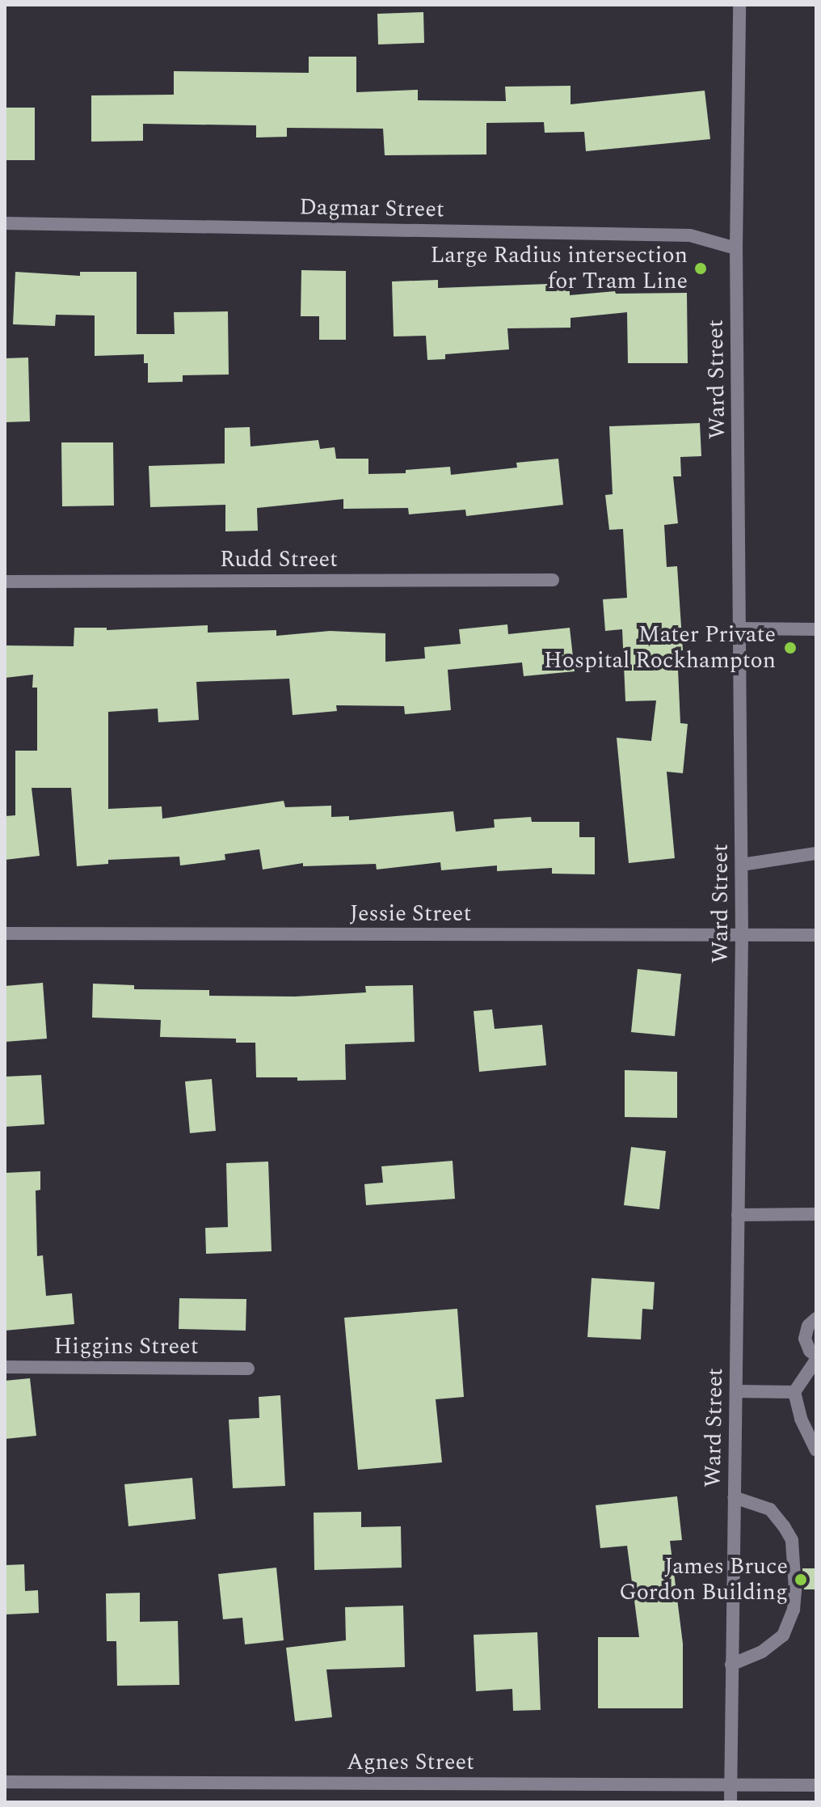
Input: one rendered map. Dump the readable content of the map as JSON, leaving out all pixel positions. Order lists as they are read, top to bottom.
{
  "streets": {
    "street": [
      "Dagmar Street",
      "Ward Street",
      "Rudd Street",
      "Jessie Street",
      "Higgins Street",
      "Agnes Street"
    ]
  },
  "crossings": [
    ["Dagmar Street", "Ward Street"],
    ["Ward Street", "Jessie Street"],
    ["Ward Street", "Agnes Street"]
  ],
  "places": ["Large Radius intersection for Tram Line", "Mater Private Hospital Rockhampton", "James Bruce Gordon Building"]
}
